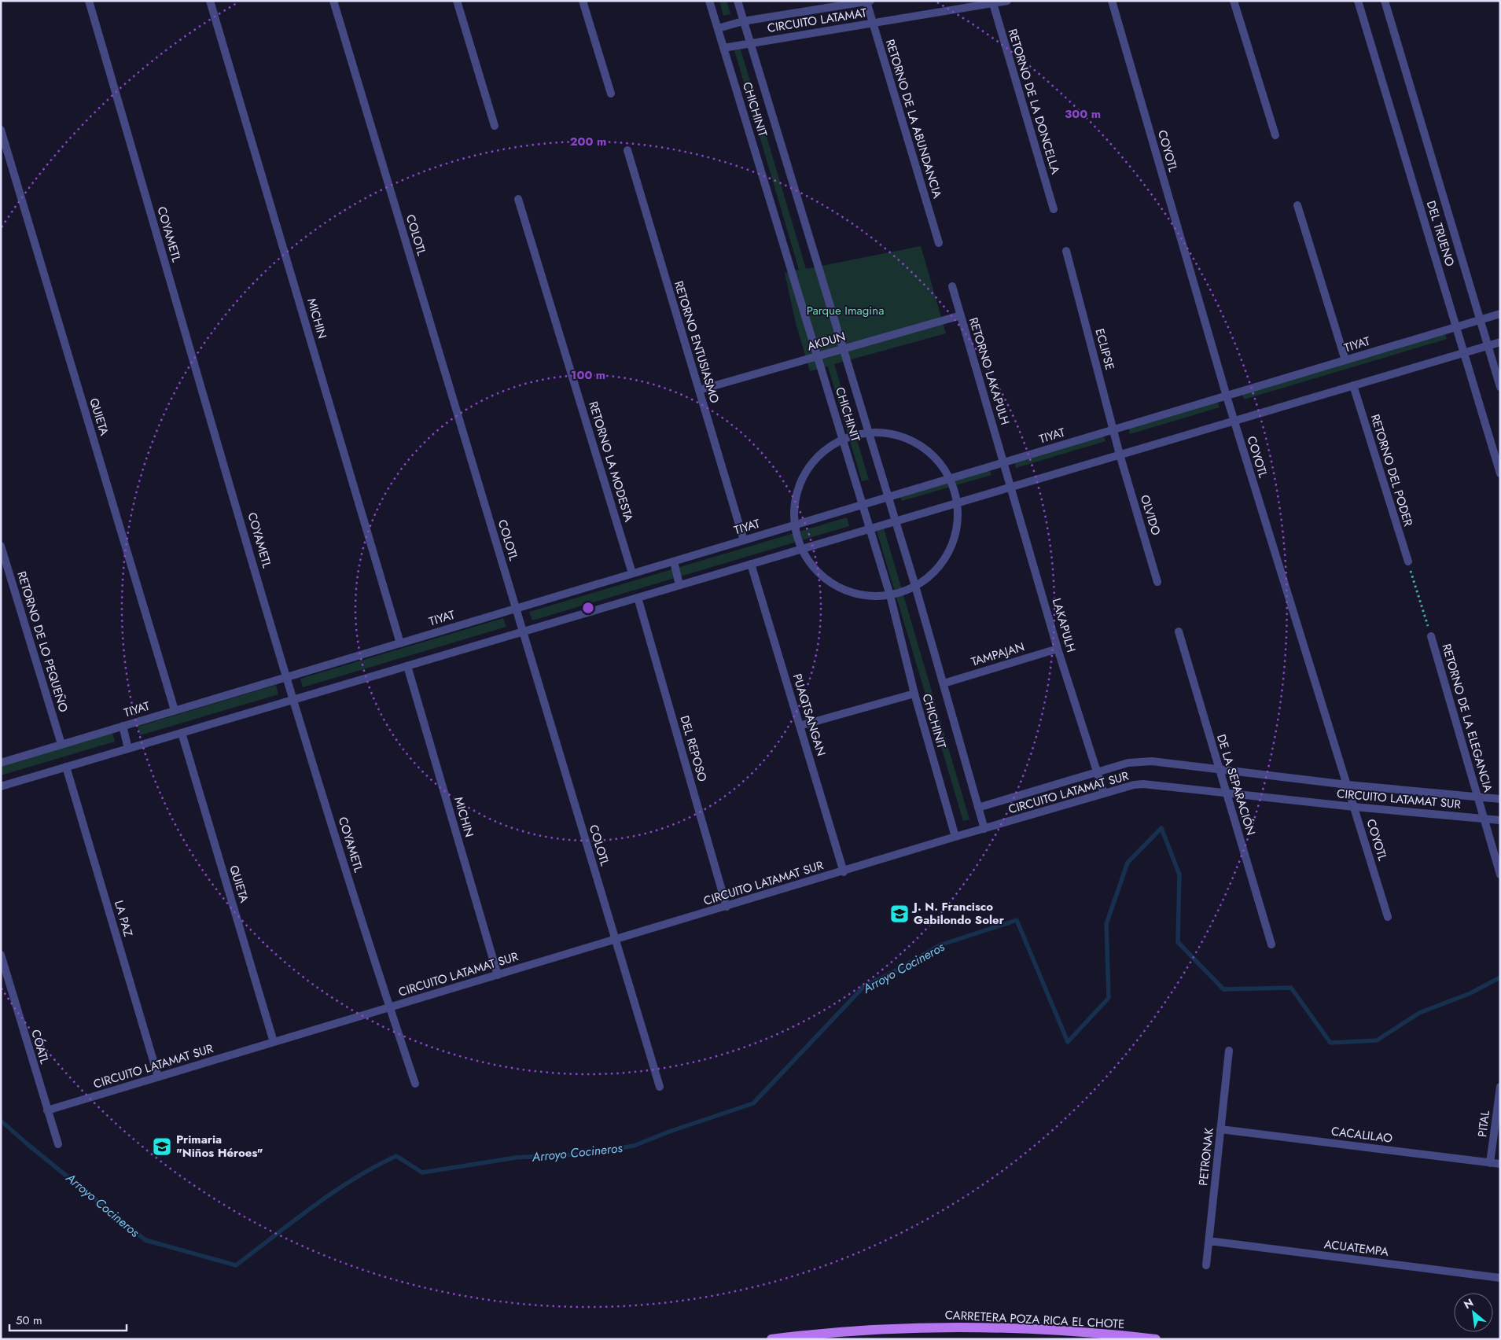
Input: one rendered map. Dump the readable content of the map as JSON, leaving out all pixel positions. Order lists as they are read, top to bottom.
{
  "streets": {
    "main road": ["CARRETERA POZA RICA EL CHOTE"],
    "street": [
      "CIRCUITO LATAMAT",
      "RETORNO DE LA DONCELLA",
      "CHICHINIT",
      "RETORNO DE LA ABUNDANCIA",
      "COYOTL",
      "DEL TRUENO",
      "COYAMETL",
      "COLOTL",
      "MICHIN",
      "AKDUN",
      "RETORNO ENTUSIASMO",
      "TIYAT",
      "ECLIPSE",
      "RETORNO LAKAPULH",
      "QUIETA",
      "RETORNO LA MODESTA",
      "RETORNO DEL PODER",
      "OLVIDO",
      "LAKAPULH",
      "RETORNO DE LO PEQUEÑO",
      "TAMPAJAN",
      "PUAQTSANGAN",
      "RETORNO DE LA ELEGANCIA",
      "DEL REPOSO",
      "DE LA SEPARACIÓN",
      "CIRCUITO LATAMAT SUR",
      "LA PAZ",
      "CÓATL",
      "PITAL",
      "CACALILAO",
      "PETRONAK",
      "ACUATEMPA"
    ]
  },
  "crossings": [
    ["CIRCUITO LATAMAT", "RETORNO DE LA DONCELLA"],
    ["CIRCUITO LATAMAT", "CHICHINIT"],
    ["CIRCUITO LATAMAT", "RETORNO DE LA ABUNDANCIA"],
    ["CHICHINIT", "AKDUN"],
    ["CHICHINIT", "TIYAT"],
    ["CHICHINIT", "TAMPAJAN"],
    ["CHICHINIT", "CIRCUITO LATAMAT SUR"],
    ["COYOTL", "TIYAT"],
    ["COYOTL", "CIRCUITO LATAMAT SUR"],
    ["DEL TRUENO", "TIYAT"],
    ["COYAMETL", "TIYAT"],
    ["COYAMETL", "CIRCUITO LATAMAT SUR"],
    ["COLOTL", "TIYAT"],
    ["COLOTL", "CIRCUITO LATAMAT SUR"],
    ["MICHIN", "TIYAT"],
    ["MICHIN", "CIRCUITO LATAMAT SUR"],
    ["AKDUN", "RETORNO ENTUSIASMO"],
    ["AKDUN", "RETORNO LAKAPULH"],
    ["RETORNO ENTUSIASMO", "TIYAT"],
    ["TIYAT", "ECLIPSE"],
    ["TIYAT", "RETORNO LAKAPULH"],
    ["TIYAT", "QUIETA"],
    ["TIYAT", "RETORNO LA MODESTA"],
    ["TIYAT", "LAKAPULH"],
    ["TIYAT", "RETORNO DE LO PEQUEÑO"],
    ["ECLIPSE", "OLVIDO"],
    ["RETORNO LAKAPULH", "LAKAPULH"],
    ["QUIETA", "CIRCUITO LATAMAT SUR"],
    ["LAKAPULH", "TAMPAJAN"],
    ["LAKAPULH", "CIRCUITO LATAMAT SUR"],
    ["PUAQTSANGAN", "CIRCUITO LATAMAT SUR"],
    ["RETORNO DE LA ELEGANCIA", "CIRCUITO LATAMAT SUR"],
    ["DEL REPOSO", "CIRCUITO LATAMAT SUR"],
    ["DE LA SEPARACIÓN", "CIRCUITO LATAMAT SUR"],
    ["CIRCUITO LATAMAT SUR", "LA PAZ"],
    ["CIRCUITO LATAMAT SUR", "CÓATL"],
    ["PITAL", "CACALILAO"],
    ["CACALILAO", "PETRONAK"],
    ["PETRONAK", "ACUATEMPA"]
  ],
  "water": ["Arroyo Cocineros"],
  "parks": ["Parque Imagina"],
  "places": {
    "school or university": ["J. N. Francisco Gabilondo Soler", "Primaria \"Niños Héroes\""]
  },
  "scale_bar": "50 m",
  "north": "top left",
  "rings": ["300 m", "200 m", "100 m"]
}
